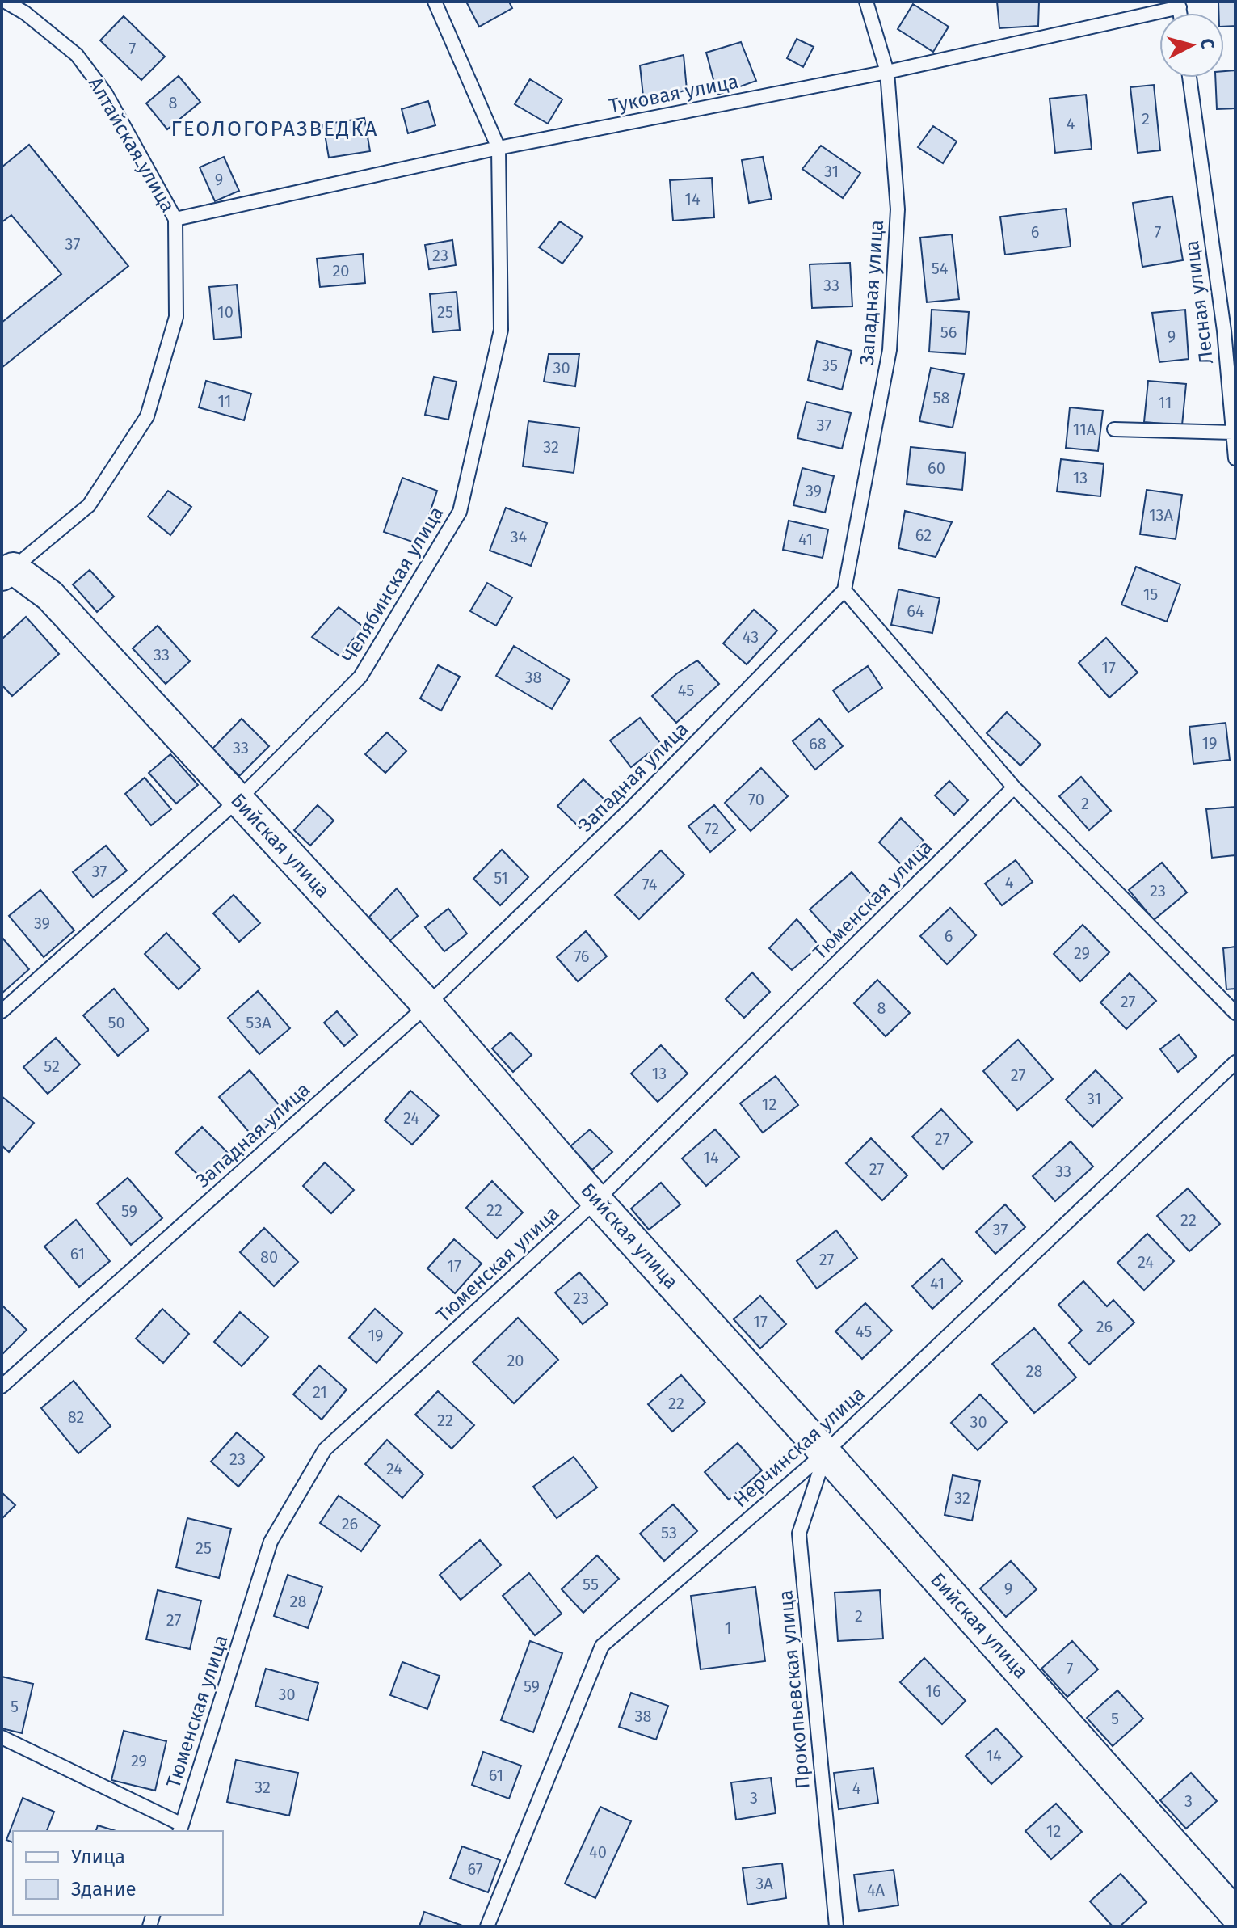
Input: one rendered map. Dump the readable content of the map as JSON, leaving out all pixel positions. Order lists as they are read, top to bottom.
{
  "streets": {
    "street": ["Бийская улица"],
    "lane": [
      "Туковая улица",
      "Алтайская улица",
      "Западная улица",
      "Лесная улица",
      "Челябинская улица",
      "Тюменская улица",
      "Нерчинская улица",
      "Прокопьевская улица"
    ]
  },
  "crossings": [
    ["Туковая улица", "Алтайская улица"],
    ["Туковая улица", "Западная улица"],
    ["Туковая улица", "Челябинская улица"],
    ["Алтайская улица", "Бийская улица"],
    ["Западная улица", "Бийская улица"],
    ["Челябинская улица", "Бийская улица"],
    ["Бийская улица", "Тюменская улица"],
    ["Бийская улица", "Нерчинская улица"],
    ["Бийская улица", "Прокопьевская улица"],
    ["Нерчинская улица", "Прокопьевская улица"]
  ],
  "districts": ["ГЕОЛОГОРАЗВЕДКА"],
  "house_numbers": [
    "7",
    "8",
    "2",
    "4",
    "31",
    "9",
    "14",
    "6",
    "7",
    "37",
    "23",
    "54",
    "20",
    "33",
    "10",
    "25",
    "56",
    "9",
    "35",
    "30",
    "58",
    "11",
    "11",
    "37",
    "11А",
    "32",
    "60",
    "13",
    "39",
    "13А",
    "62",
    "34",
    "41",
    "15",
    "64",
    "43",
    "33",
    "17",
    "38",
    "45",
    "19",
    "68",
    "33",
    "70",
    "2",
    "72",
    "37",
    "51",
    "4",
    "74",
    "23",
    "39",
    "6",
    "29",
    "76",
    "27",
    "8",
    "50",
    "53А",
    "52",
    "13",
    "27",
    "31",
    "12",
    "24",
    "27",
    "14",
    "27",
    "33",
    "22",
    "59",
    "22",
    "37",
    "61",
    "80",
    "27",
    "24",
    "17",
    "41",
    "23",
    "17",
    "26",
    "45",
    "19",
    "20",
    "28",
    "21",
    "22",
    "82",
    "22",
    "30",
    "23",
    "24",
    "32",
    "26",
    "53",
    "25",
    "55",
    "9",
    "28",
    "2",
    "27",
    "1",
    "7",
    "59",
    "16",
    "30",
    "5",
    "38",
    "5",
    "14",
    "29",
    "61",
    "32",
    "4",
    "3",
    "3",
    "12",
    "40",
    "67",
    "3А",
    "4А"
  ],
  "legend": ["Улица", "Здание"],
  "north": "right"
}
